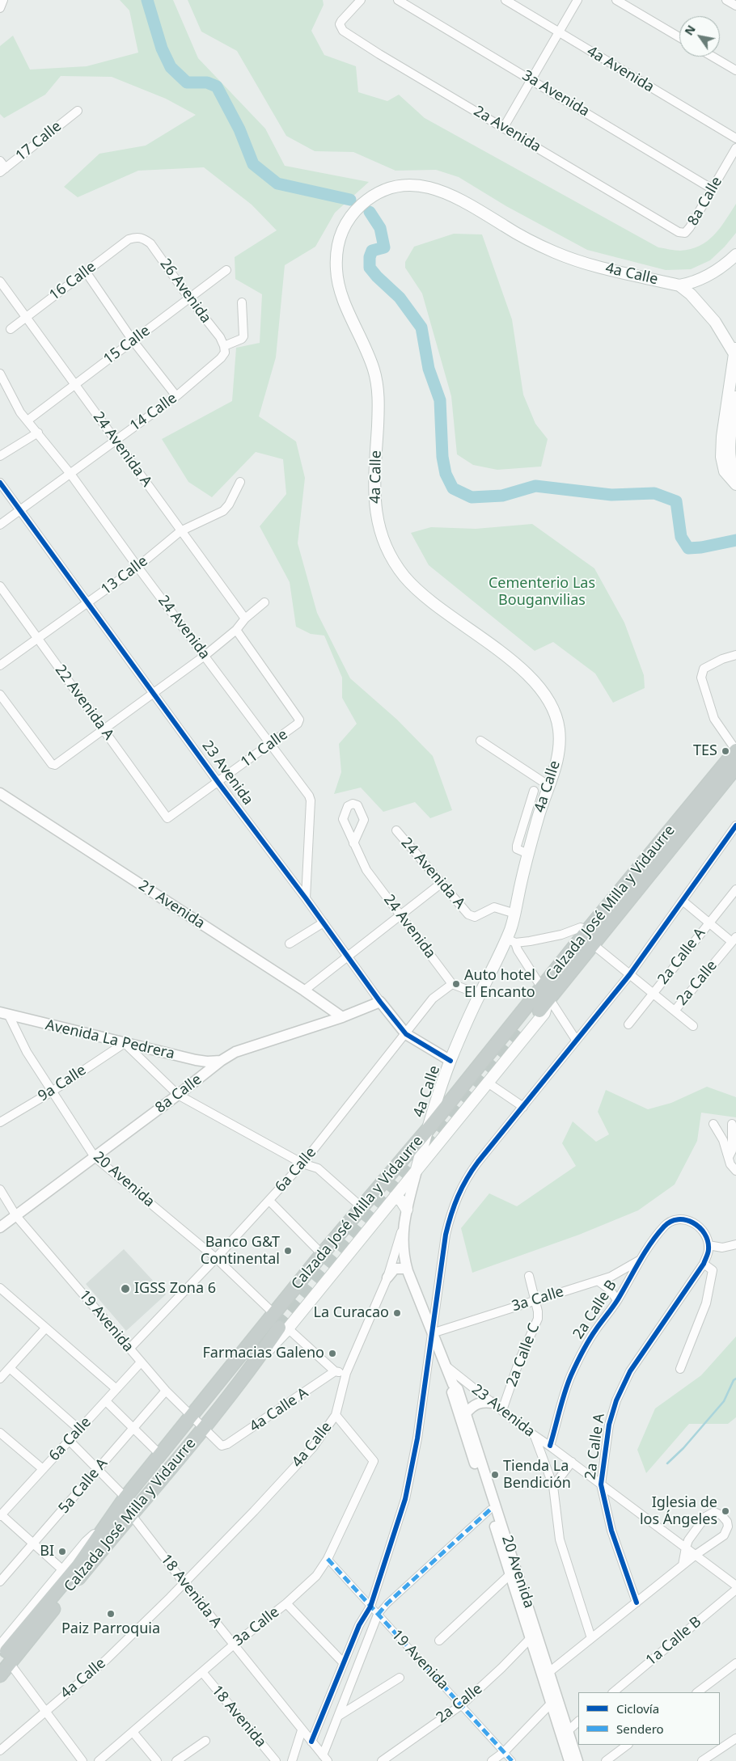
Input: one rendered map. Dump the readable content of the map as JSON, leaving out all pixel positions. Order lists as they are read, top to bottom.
{
  "streets": {
    "highway": ["Calzada José Milla y Vidaurre"],
    "main road": ["4a Calle"],
    "street": [
      "4a Avenida",
      "3a Avenida",
      "2a Avenida",
      "17 Calle",
      "8a Calle",
      "16 Calle",
      "26 Avenida",
      "15 Calle",
      "14 Calle",
      "24 Avenida A",
      "13 Calle",
      "24 Avenida",
      "22 Avenida A",
      "11 Calle",
      "23 Avenida",
      "21 Avenida",
      "2a Calle A",
      "2a Calle",
      "Avenida La Pedrera",
      "9a Calle",
      "6a Calle",
      "20 Avenida",
      "3a Calle",
      "2a Calle B",
      "19 Avenida",
      "2a Calle C",
      "4a Calle A",
      "5a Calle A",
      "18 Avenida A",
      "1a Calle B",
      "18 Avenida"
    ]
  },
  "crossings": [
    ["3a Avenida", "8a Calle"],
    ["2a Avenida", "8a Calle"],
    ["8a Calle", "23 Avenida"],
    ["8a Calle", "21 Avenida"],
    ["8a Calle", "Avenida La Pedrera"],
    ["8a Calle", "20 Avenida"],
    ["8a Calle", "19 Avenida"],
    ["4a Calle", "24 Avenida A"],
    ["4a Calle", "23 Avenida"],
    ["4a Calle", "Calzada José Milla y Vidaurre"],
    ["4a Calle", "20 Avenida"],
    ["4a Calle", "3a Calle"],
    ["4a Calle", "18 Avenida A"],
    ["16 Calle", "26 Avenida"],
    ["16 Calle", "24 Avenida A"],
    ["26 Avenida", "15 Calle"],
    ["26 Avenida", "14 Calle"],
    ["15 Calle", "24 Avenida A"],
    ["15 Calle", "24 Avenida"],
    ["14 Calle", "24 Avenida A"],
    ["14 Calle", "24 Avenida"],
    ["14 Calle", "23 Avenida"],
    ["24 Avenida A", "13 Calle"],
    ["13 Calle", "24 Avenida"],
    ["13 Calle", "22 Avenida A"],
    ["13 Calle", "23 Avenida"],
    ["24 Avenida", "11 Calle"],
    ["24 Avenida", "23 Avenida"],
    ["24 Avenida", "6a Calle"],
    ["22 Avenida A", "11 Calle"],
    ["11 Calle", "23 Avenida"],
    ["23 Avenida", "2a Calle A"],
    ["23 Avenida", "6a Calle"],
    ["23 Avenida", "20 Avenida"],
    ["23 Avenida", "2a Calle B"],
    ["23 Avenida", "2a Calle C"],
    ["Calzada José Milla y Vidaurre", "20 Avenida"],
    ["Calzada José Milla y Vidaurre", "19 Avenida"],
    ["Calzada José Milla y Vidaurre", "18 Avenida A"],
    ["2a Calle A", "2a Calle B"],
    ["2a Calle", "20 Avenida"],
    ["2a Calle", "19 Avenida"],
    ["Avenida La Pedrera", "9a Calle"],
    ["Avenida La Pedrera", "20 Avenida"],
    ["9a Calle", "20 Avenida"],
    ["6a Calle", "20 Avenida"],
    ["6a Calle", "19 Avenida"],
    ["20 Avenida", "3a Calle"],
    ["3a Calle", "2a Calle B"],
    ["3a Calle", "19 Avenida"],
    ["3a Calle", "2a Calle C"],
    ["3a Calle", "18 Avenida A"],
    ["3a Calle", "18 Avenida"],
    ["19 Avenida", "4a Calle A"],
    ["19 Avenida", "5a Calle A"]
  ],
  "parks": ["Cementerio Las Bouganvilias"],
  "places": [
    "TES",
    "Auto hotel El Encanto",
    "Banco G&T Continental",
    "IGSS Zona 6",
    "La Curacao",
    "Farmacias Galeno",
    "Tienda La Bendición",
    "Iglesia de los Ángeles",
    "BI",
    "Paiz Parroquia"
  ],
  "legend": ["Ciclovía", "Sendero"],
  "north": "top left"
}
